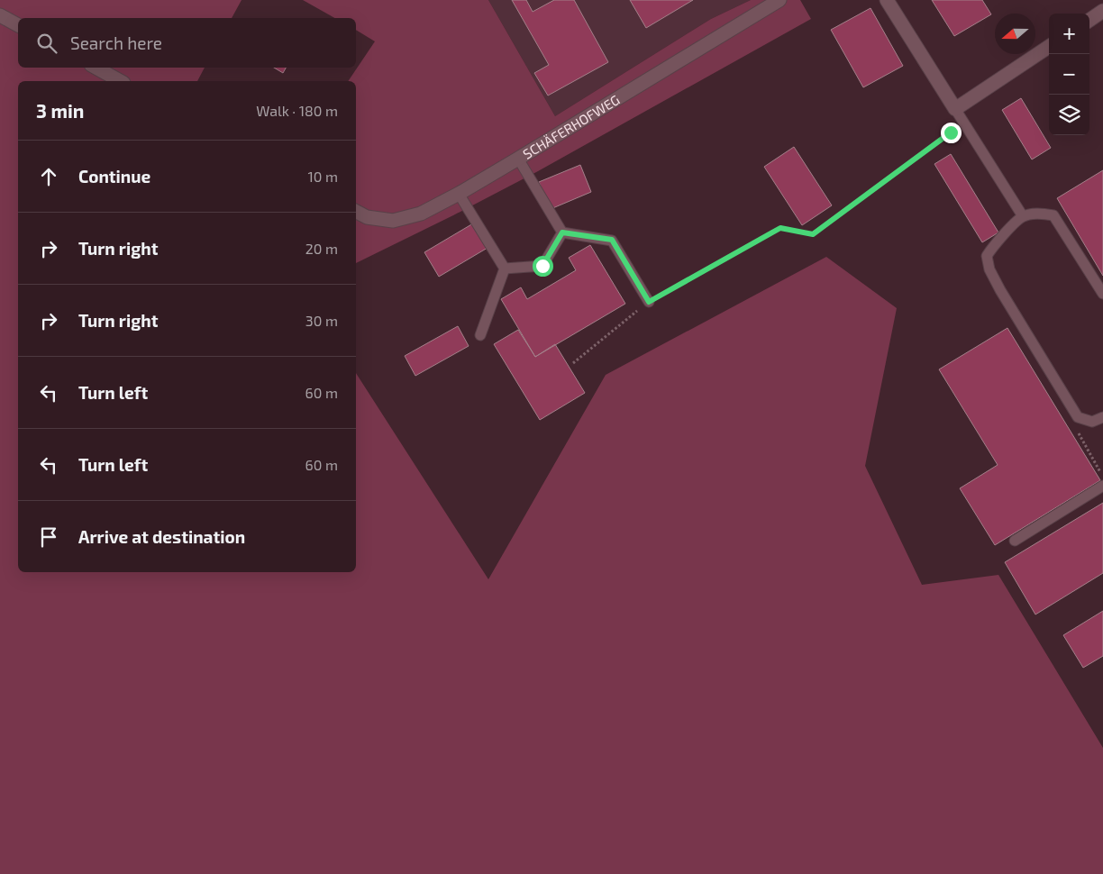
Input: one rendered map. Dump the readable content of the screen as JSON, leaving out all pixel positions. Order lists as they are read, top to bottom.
{
  "streets": {
    "street": ["SCHÄFERHOFWEG"]
  },
  "north": "left",
  "page": {
    "map_buttons": ["+", "−"],
    "search": "Search here",
    "heading": ["3 min", "Walk · 180 m"],
    "list": [
      ["Continue", "10 m"],
      ["Turn right", "20 m"],
      ["Turn right", "30 m"],
      ["Turn left", "60 m"],
      ["Turn left", "60 m"],
      "Arrive at destination"
    ]
  }
}
